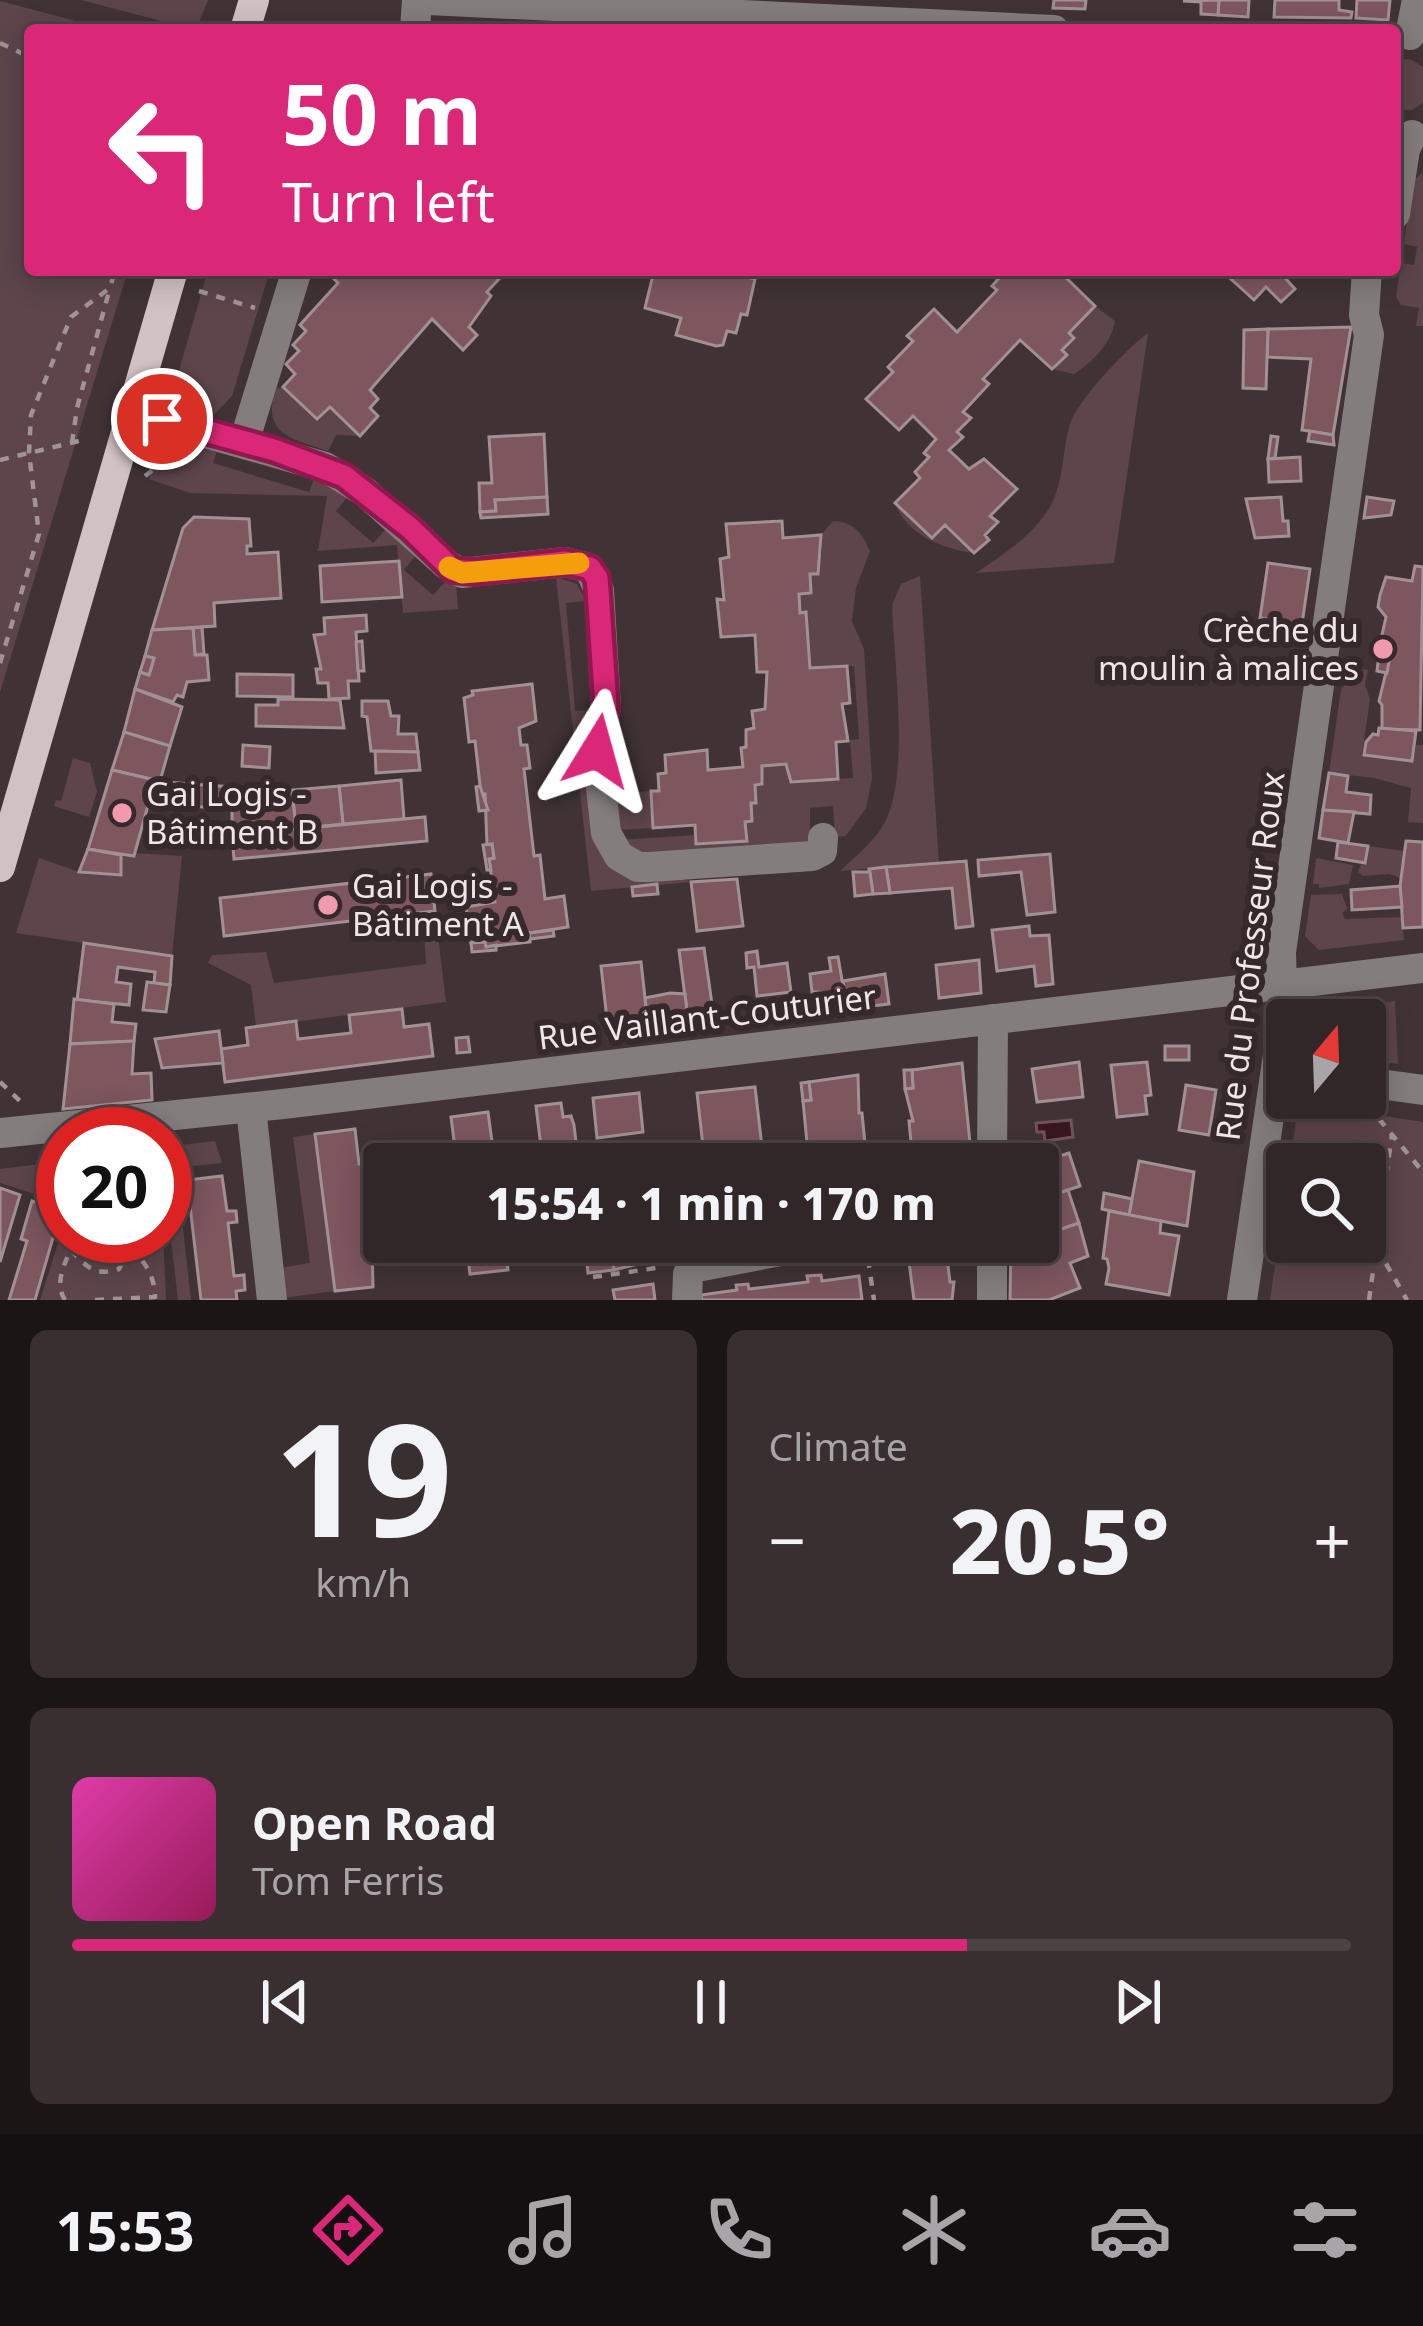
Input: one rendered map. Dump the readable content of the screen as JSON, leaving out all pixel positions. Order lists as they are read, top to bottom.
{
  "streets": {
    "street": ["Rue du Professeur Roux", "Rue Vaillant-Couturier"]
  },
  "crossings": [
    ["Rue du Professeur Roux", "Rue Vaillant-Couturier"]
  ],
  "places": ["Crèche du moulin à malices", "Gai Logis - Bâtiment B", "Gai Logis - Bâtiment A"],
  "north": "top",
  "page": {
    "turn": ["50 m", "Turn left"],
    "limit": "20",
    "trip": "15:54 · 1 min · 170 m",
    "tile": [
      ["19", "km/h"],
      "Climate"
    ],
    "heat": ["−", "20.5°", "+"],
    "song": ["Open Road", "Tom Ferris"],
    "tabs": "15:53"
  }
}
